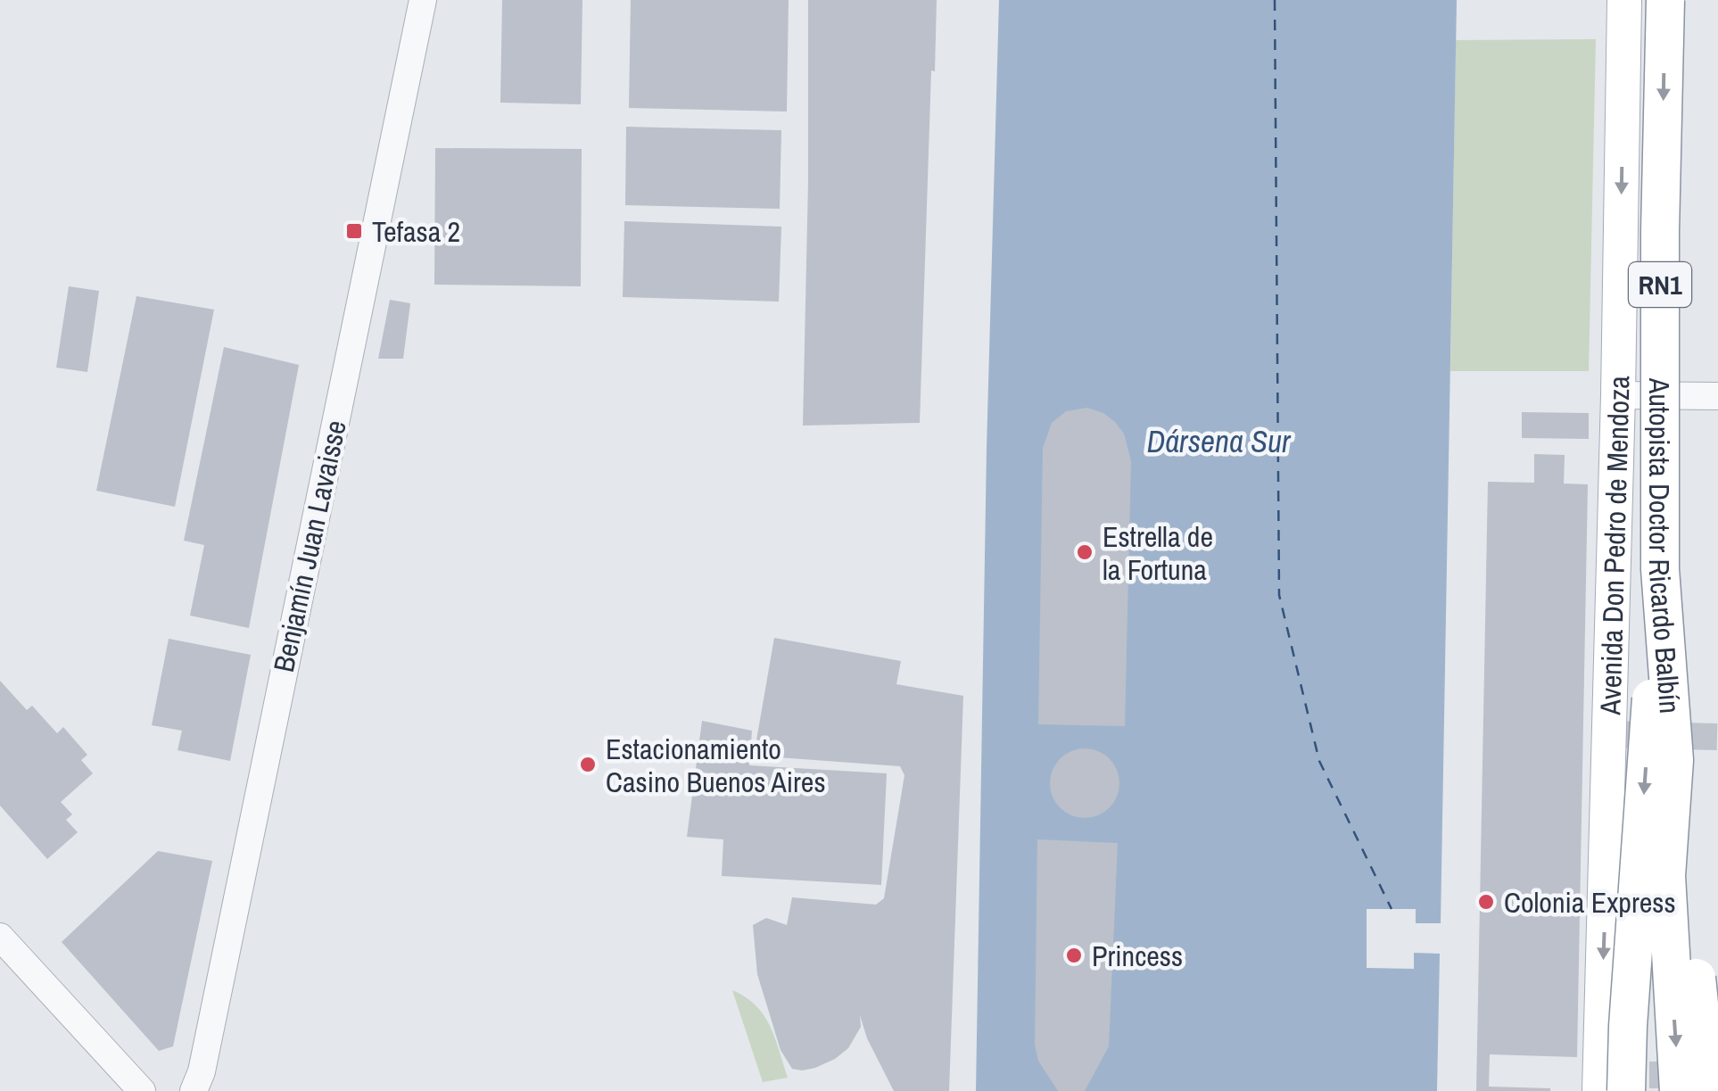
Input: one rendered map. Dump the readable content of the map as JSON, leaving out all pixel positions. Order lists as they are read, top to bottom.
{
  "streets": {
    "highway": ["RN1", "Autopista Doctor Ricardo Balbín"],
    "main road": ["Avenida Don Pedro de Mendoza"],
    "street": ["Benjamín Juan Lavaisse"]
  },
  "one_way": ["Avenida Don Pedro de Mendoza"],
  "water": ["Dársena Sur"],
  "places": {
    "transit": ["Tefasa 2"],
    "other": [
      "Estrella de la Fortuna",
      "Estacionamiento Casino Buenos Aires",
      "Colonia Express",
      "Princess"
    ]
  }
}
